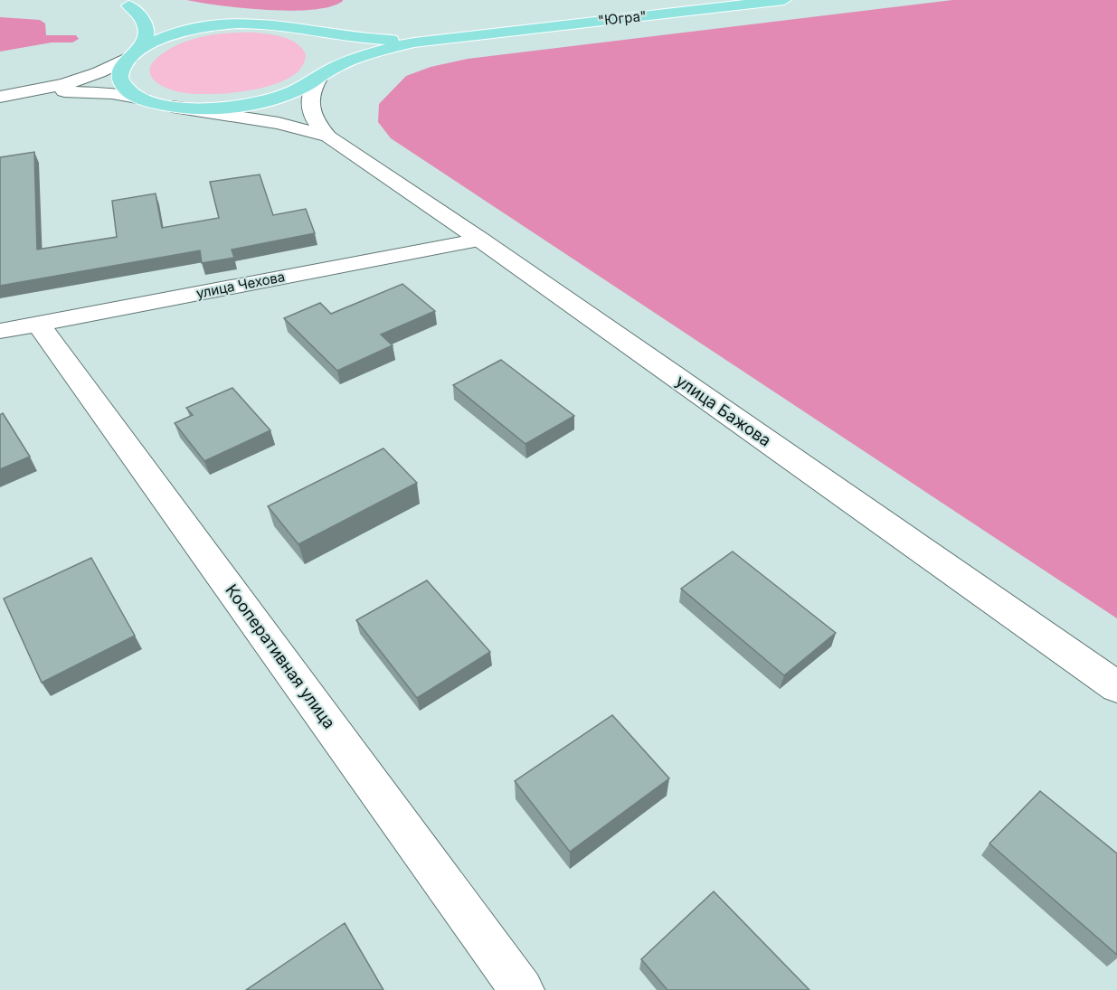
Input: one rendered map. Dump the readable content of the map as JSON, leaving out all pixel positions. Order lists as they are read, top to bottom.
{
  "streets": {
    "highway": ["\"Югра\""],
    "street": ["улица Чехова", "улица Бажова", "Кооперативная улица"]
  },
  "crossings": [
    ["улица Чехова", "улица Бажова"],
    ["улица Чехова", "Кооперативная улица"]
  ]
}
